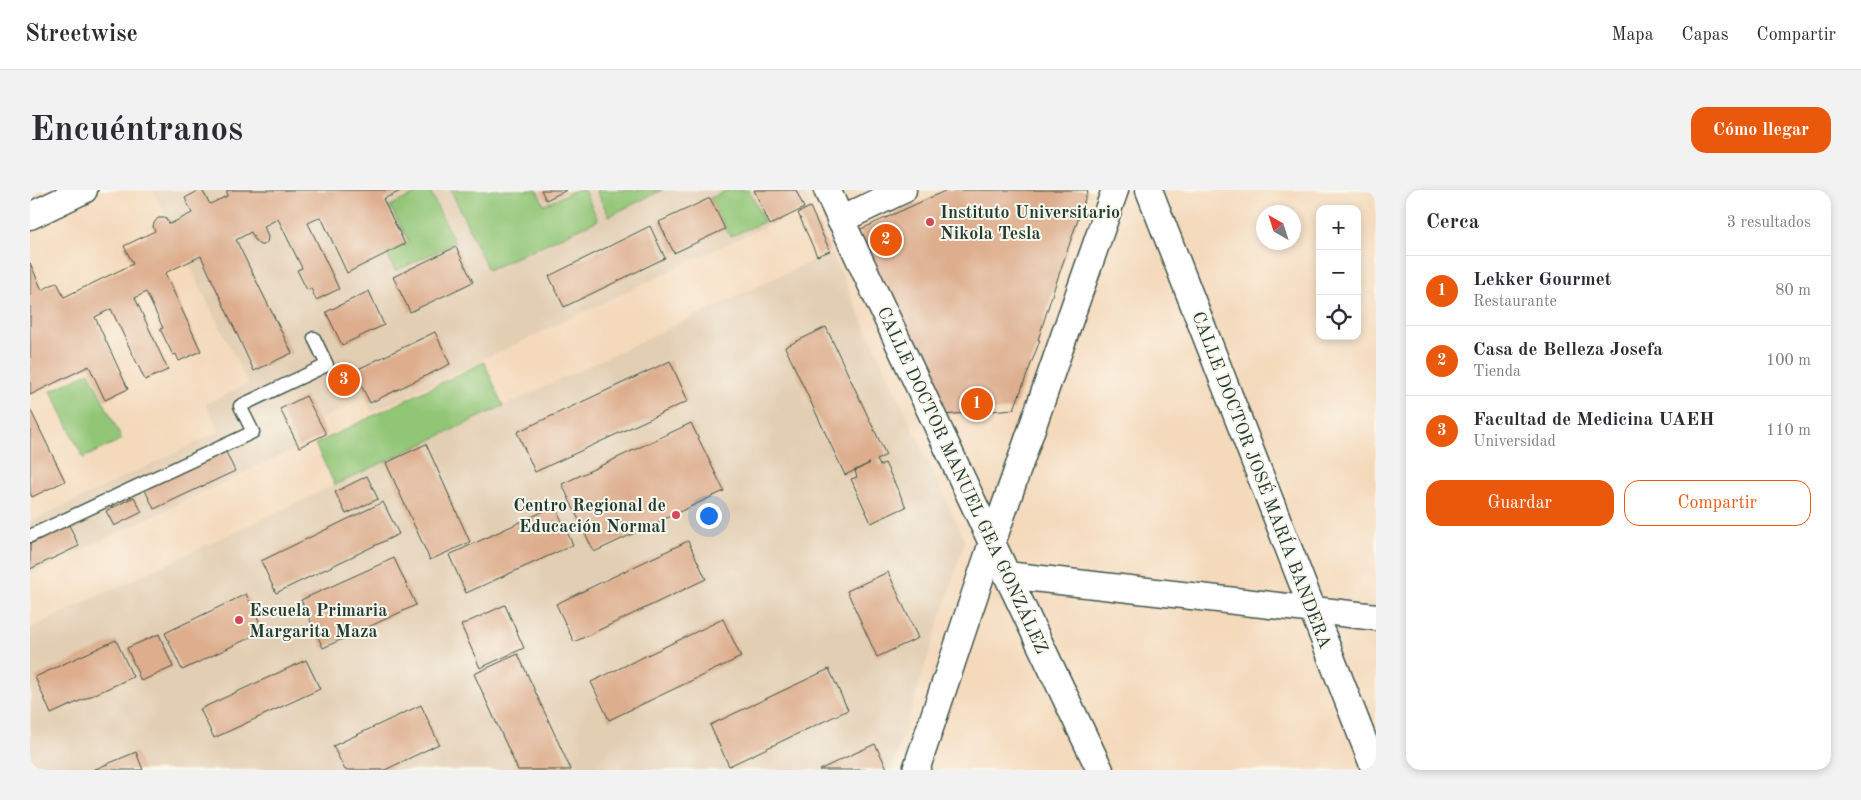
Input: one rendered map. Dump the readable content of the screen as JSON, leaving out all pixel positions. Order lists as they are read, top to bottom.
{
  "streets": {
    "street": ["CALLE DOCTOR MANUEL GEA GONZÁLEZ", "CALLE DOCTOR JOSÉ MARÍA BANDERA"]
  },
  "places": ["Instituto Universitario Nikola Tesla", "Centro Regional de Educación Normal", "Escuela Primaria Margarita Maza"],
  "north": "top left",
  "page": {
    "header": "Streetwise",
    "nav": ["Mapa", "Capas", "Compartir"],
    "buttons": [
      "Cómo llegar",
      ["Guardar", "Compartir"]
    ],
    "title": "Encuéntranos",
    "heading": ["Cerca", "3 resultados"],
    "map_buttons": ["+", "−"],
    "pins": ["2", "3", "1"],
    "list": [
      {
        "mark": "1",
        "name": "Lekker Gourmet",
        "note": "Restaurante",
        "value": "80 m"
      },
      {
        "mark": "2",
        "name": "Casa de Belleza Josefa",
        "note": "Tienda",
        "value": "100 m"
      },
      {
        "mark": "3",
        "name": "Facultad de Medicina UAEH",
        "note": "Universidad",
        "value": "110 m"
      }
    ]
  }
}
